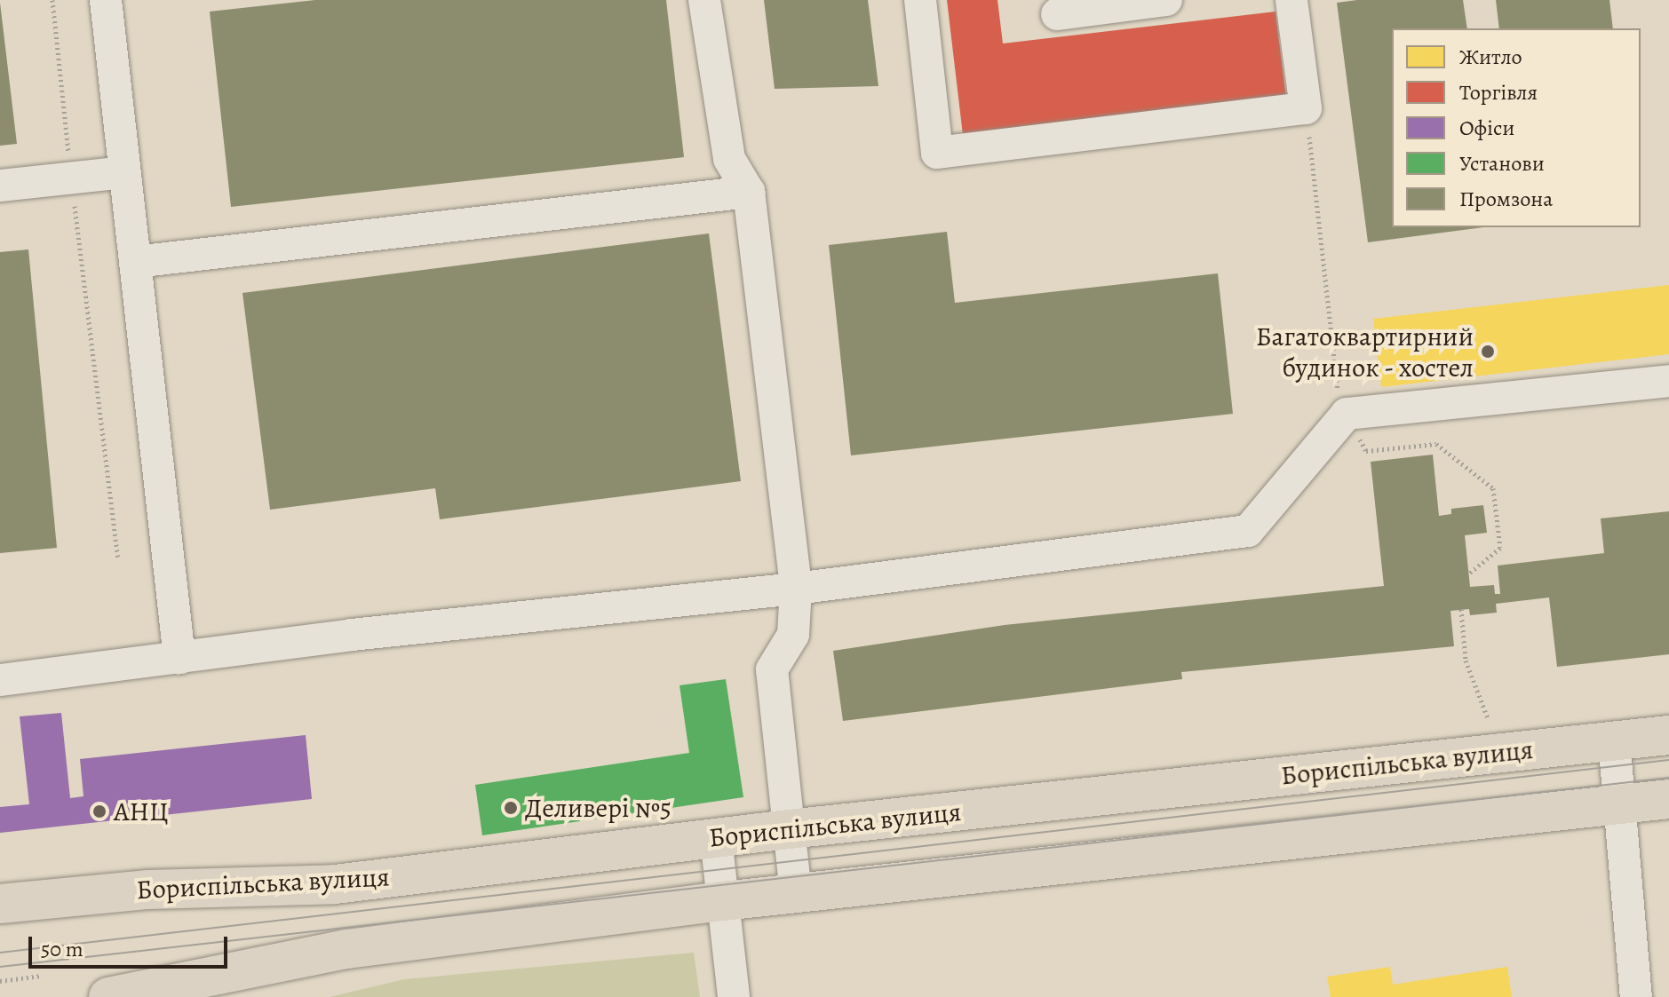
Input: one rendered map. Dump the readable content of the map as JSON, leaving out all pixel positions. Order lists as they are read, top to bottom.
{
  "streets": {
    "main road": ["Бориспільська вулиця"]
  },
  "places": ["Багатоквартирний будинок - хостел", "Деливері №5", "АНЦ"],
  "legend": [
    "Житло",
    "Торгівля",
    "Офіси",
    "Установи",
    "Промзона"
  ],
  "scale_bar": "50 m"
}
